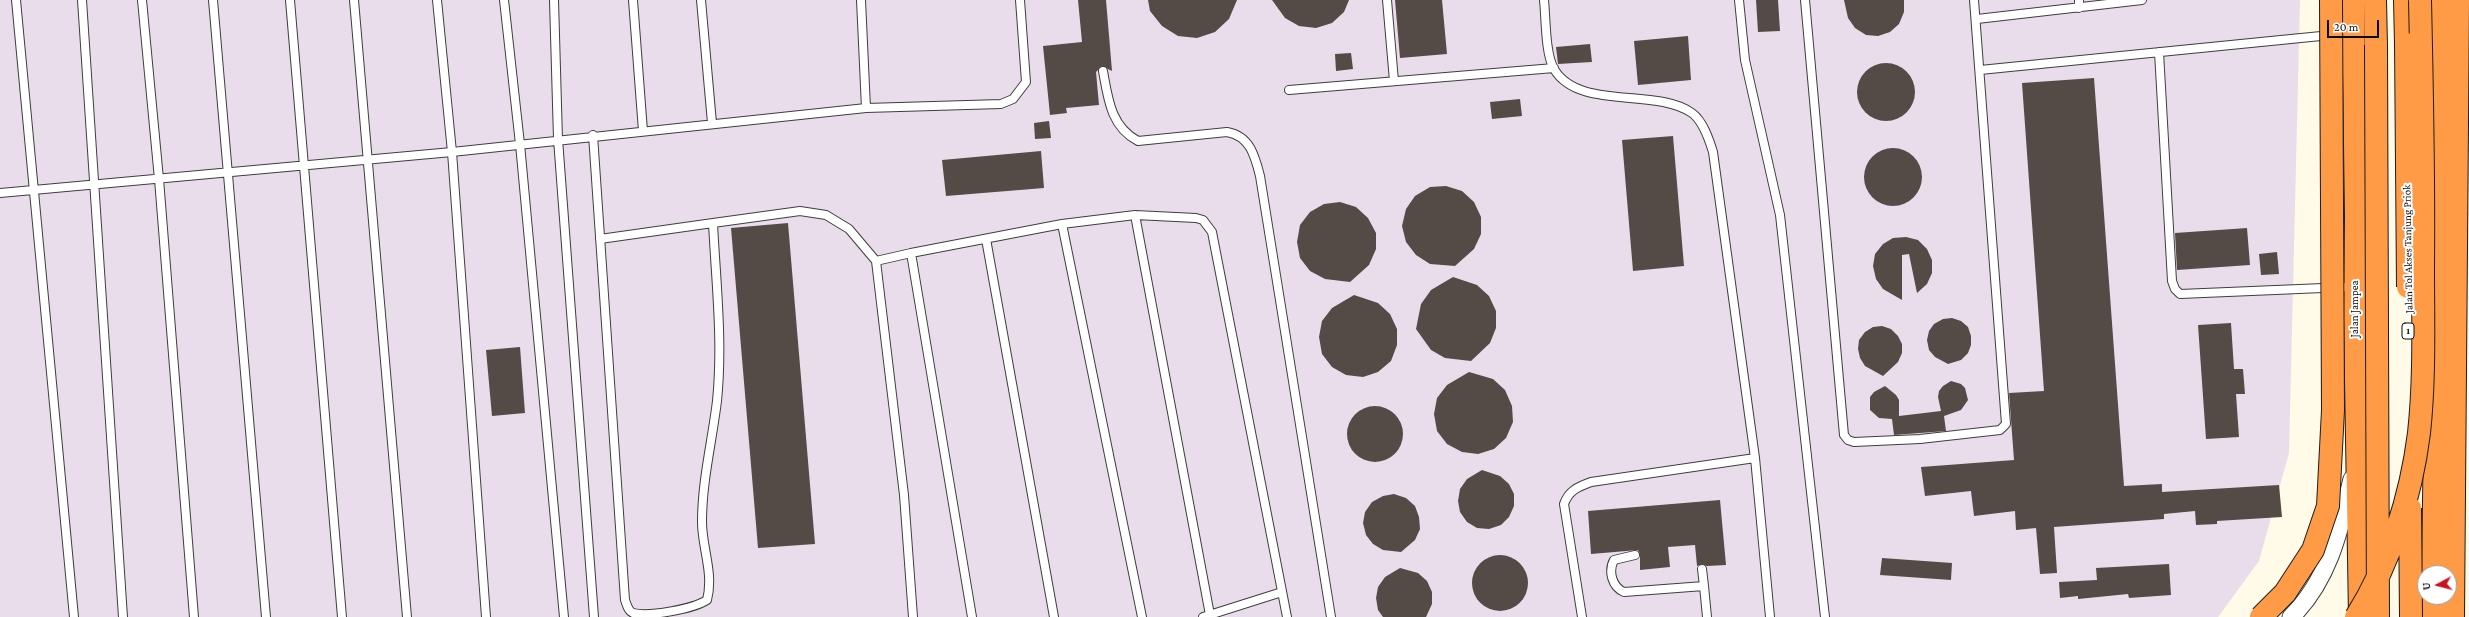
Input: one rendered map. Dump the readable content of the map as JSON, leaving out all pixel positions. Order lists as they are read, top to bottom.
{
  "streets": {
    "highway": ["Jalan Tol Akses Tanjung Priok", "Jalan Jampea", "1"]
  },
  "scale_bar": "20 m",
  "north": "left"
}
